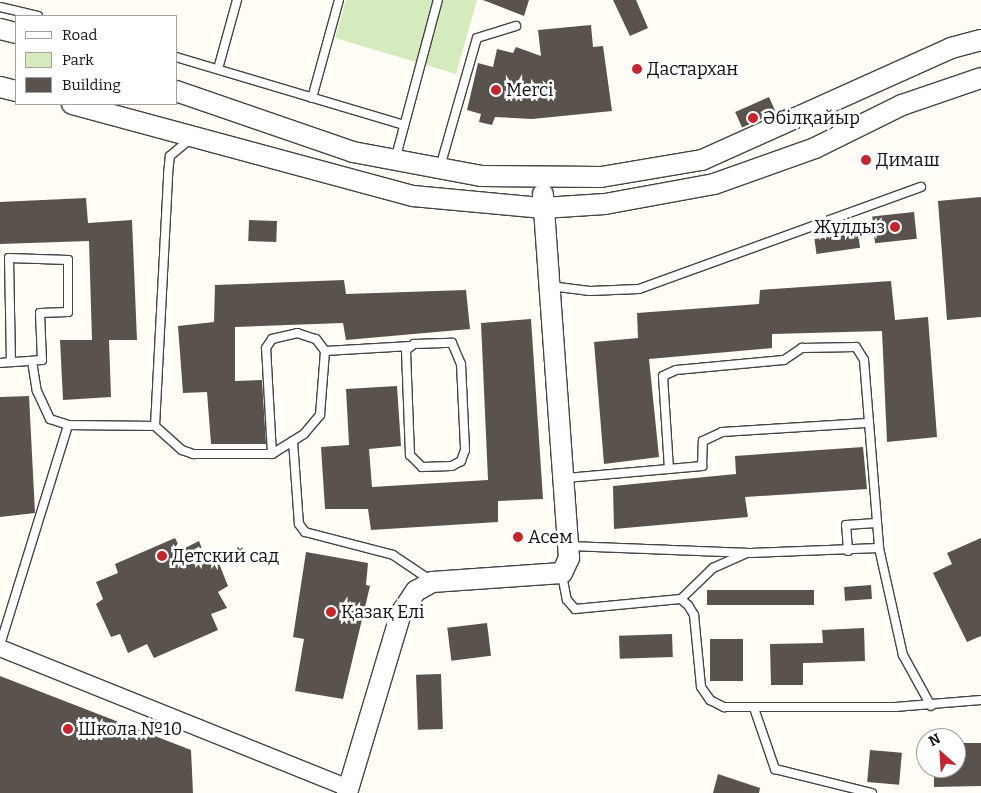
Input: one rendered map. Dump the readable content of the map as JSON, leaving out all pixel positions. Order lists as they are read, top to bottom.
{
  "places": [
    "Дастархан",
    "Merci",
    "Әбілқайыр",
    "Димаш",
    "Жұлдыз",
    "Асем",
    "Детский сад",
    "Қазақ Елі",
    "Школа №10"
  ],
  "legend": ["Road", "Park", "Building"],
  "north": "top left"
}
